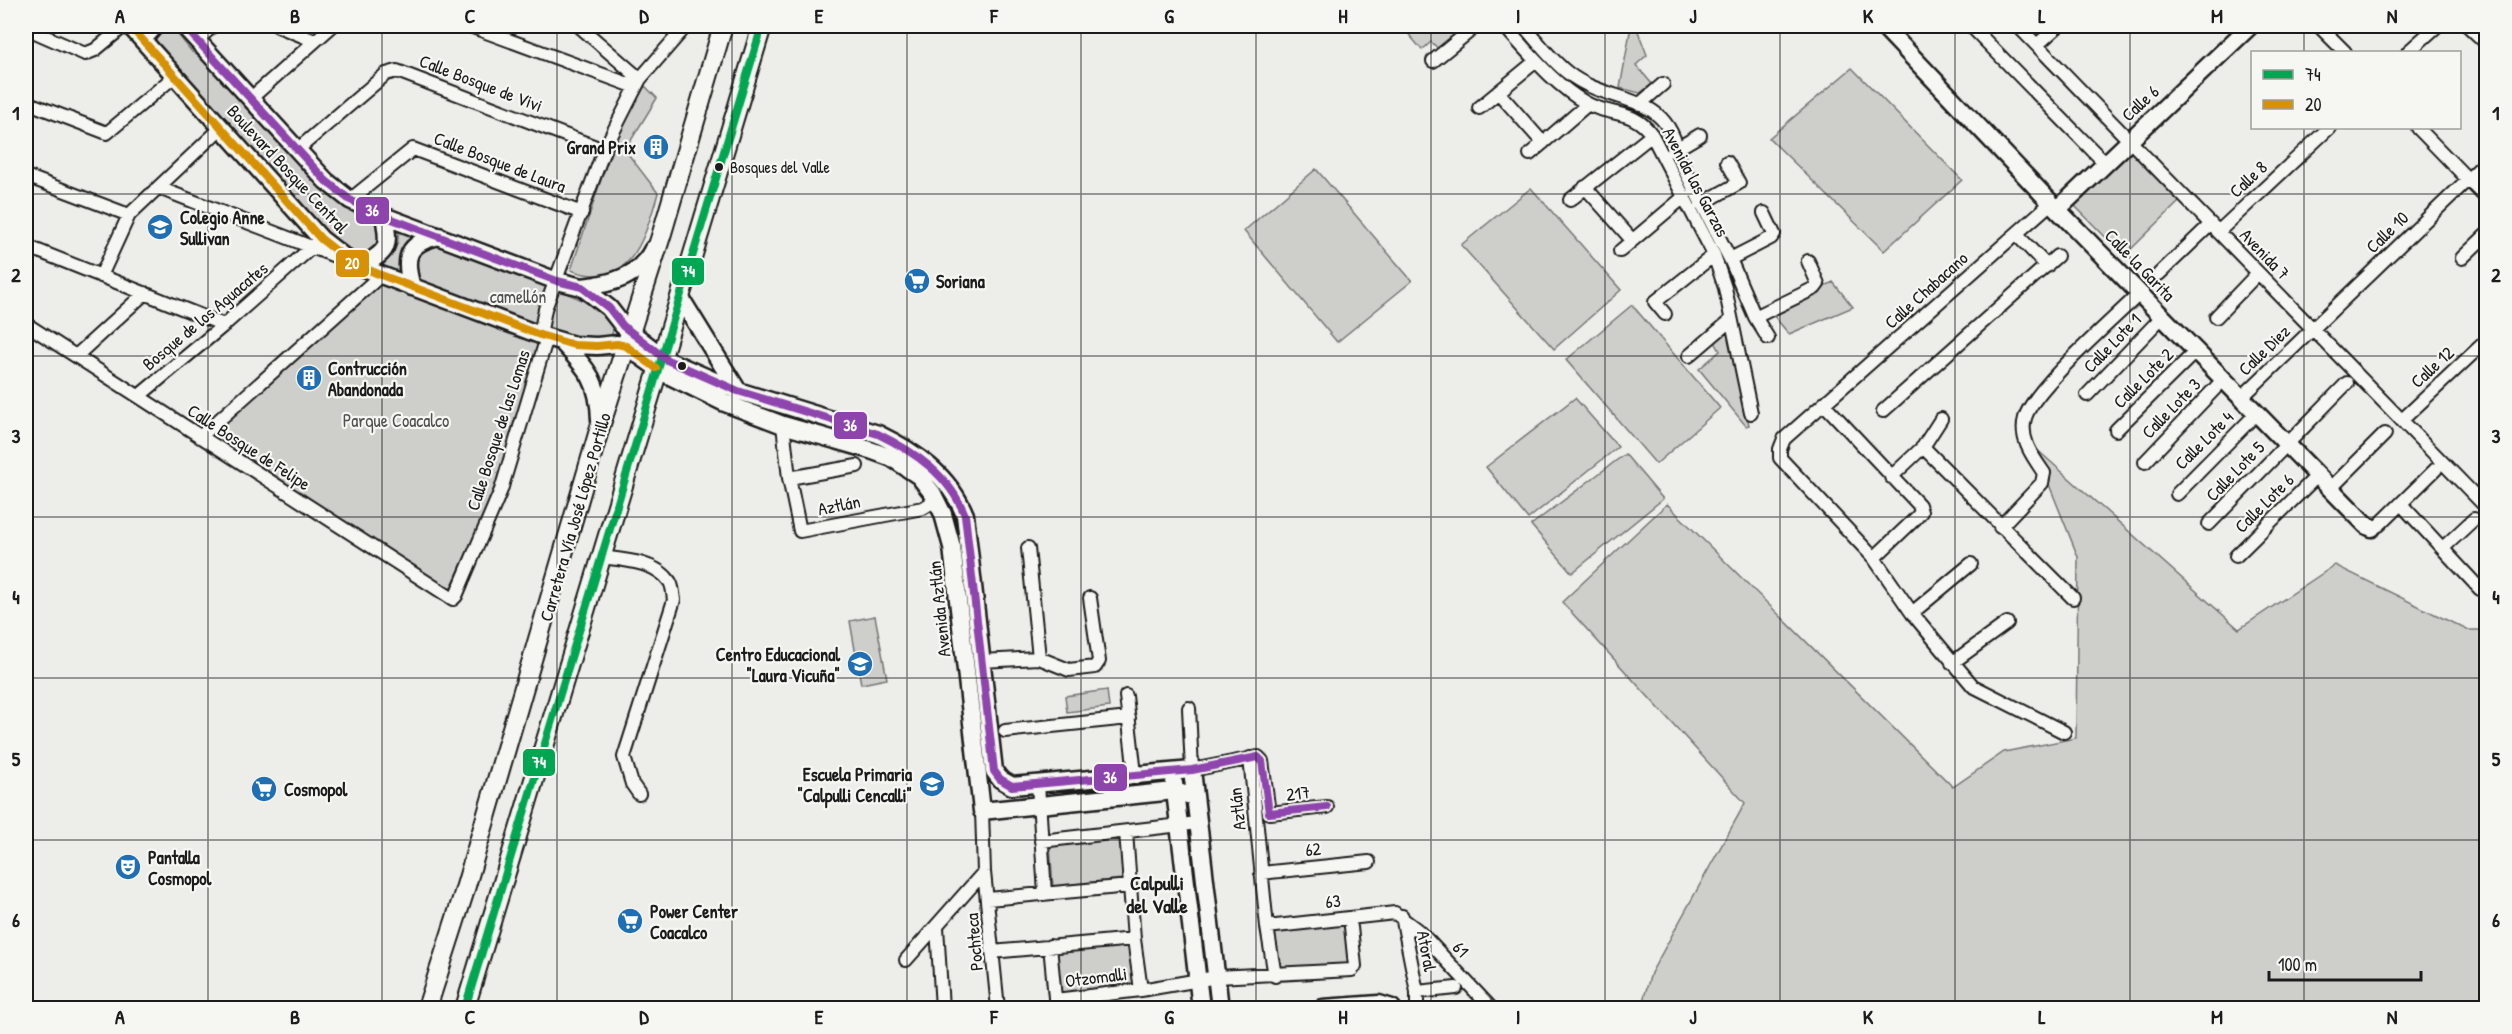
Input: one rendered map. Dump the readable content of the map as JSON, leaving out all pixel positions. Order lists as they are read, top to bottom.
{
  "streets": {
    "main road": ["Carretera Vía José López Portillo"],
    "street": [
      "Calle Bosque de Vivi",
      "Calle 6",
      "Calle Bosque de Laura",
      "Boulevard Bosque Central",
      "Calle 8",
      "Avenida las Garzas",
      "Calle 10",
      "Avenida 7",
      "Calle la Garita",
      "Calle Chabacano",
      "Bosque de los Aguacates",
      "Calle Lote 1",
      "Calle Diez",
      "Calle 12",
      "Calle Lote 2",
      "Calle Lote 3",
      "Calle Bosque de las Lomas",
      "Calle Lote 4",
      "Calle Bosque de Felipe",
      "Calle Lote 5",
      "Calle Lote 6",
      "Aztlán",
      "Avenida Aztlán",
      "217",
      "62",
      "63",
      "Pochteca",
      "61",
      "Atoral",
      "Otzomalli"
    ]
  },
  "crossings": [
    ["Calle Bosque de Vivi", "Boulevard Bosque Central"],
    ["Calle Bosque de Vivi", "Calle Bosque de las Lomas"],
    ["Calle 6", "Avenida 7"],
    ["Calle 6", "Calle la Garita"],
    ["Calle 6", "Calle Chabacano"],
    ["Calle Bosque de Laura", "Boulevard Bosque Central"],
    ["Calle Bosque de Laura", "Calle Bosque de las Lomas"],
    ["Boulevard Bosque Central", "Bosque de los Aguacates"],
    ["Boulevard Bosque Central", "Calle Bosque de las Lomas"],
    ["Boulevard Bosque Central", "Carretera Vía José López Portillo"],
    ["Boulevard Bosque Central", "Avenida Aztlán"],
    ["Calle 8", "Avenida 7"],
    ["Calle 10", "Avenida 7"],
    ["Calle 10", "Calle Diez"],
    ["Avenida 7", "Calle Diez"],
    ["Avenida 7", "Calle 12"],
    ["Calle la Garita", "Calle Chabacano"],
    ["Calle la Garita", "Calle Lote 1"],
    ["Calle la Garita", "Calle Diez"],
    ["Calle la Garita", "Calle Lote 2"],
    ["Calle la Garita", "Calle Lote 3"],
    ["Calle la Garita", "Calle Lote 4"],
    ["Calle la Garita", "Calle Lote 5"],
    ["Calle la Garita", "Calle Lote 6"],
    ["Bosque de los Aguacates", "Calle Bosque de Felipe"],
    ["Calle Bosque de las Lomas", "Calle Bosque de Felipe"],
    ["Aztlán", "Avenida Aztlán"],
    ["Aztlán", "217"],
    ["Aztlán", "62"],
    ["Aztlán", "63"],
    ["Carretera Vía José López Portillo", "Avenida Aztlán"],
    ["Avenida Aztlán", "Pochteca"],
    ["63", "61"],
    ["63", "Atoral"],
    ["Pochteca", "Otzomalli"],
    ["61", "Atoral"]
  ],
  "districts": ["Calpulli del Valle"],
  "parks": ["camellón", "Parque Coacalco"],
  "places": {
    "building": ["Grand Prix", "Contrucción Abandonada"],
    "other": ["Bosques del Valle"],
    "school or university": ["Colegio Anne Sullivan", "Centro Educacional \"Laura Vicuña\"", "Escuela Primaria \"Calpulli Cencalli\""],
    "supermarket": ["Soriana", "Cosmopol", "Power Center Coacalco"],
    "theatre": ["Pantalla Cosmopol"]
  },
  "lines": ["transit line 74", "transit line 20", "transit line 36"],
  "legend": ["74", "20"],
  "scale_bar": "100 m",
  "grid": {
    "columns": [
      "A",
      "B",
      "C",
      "D",
      "E",
      "F",
      "G",
      "H",
      "I",
      "J",
      "K",
      "L",
      "M",
      "N"
    ],
    "rows": [
      "1",
      "2",
      "3",
      "4",
      "5",
      "6"
    ]
  }
}
